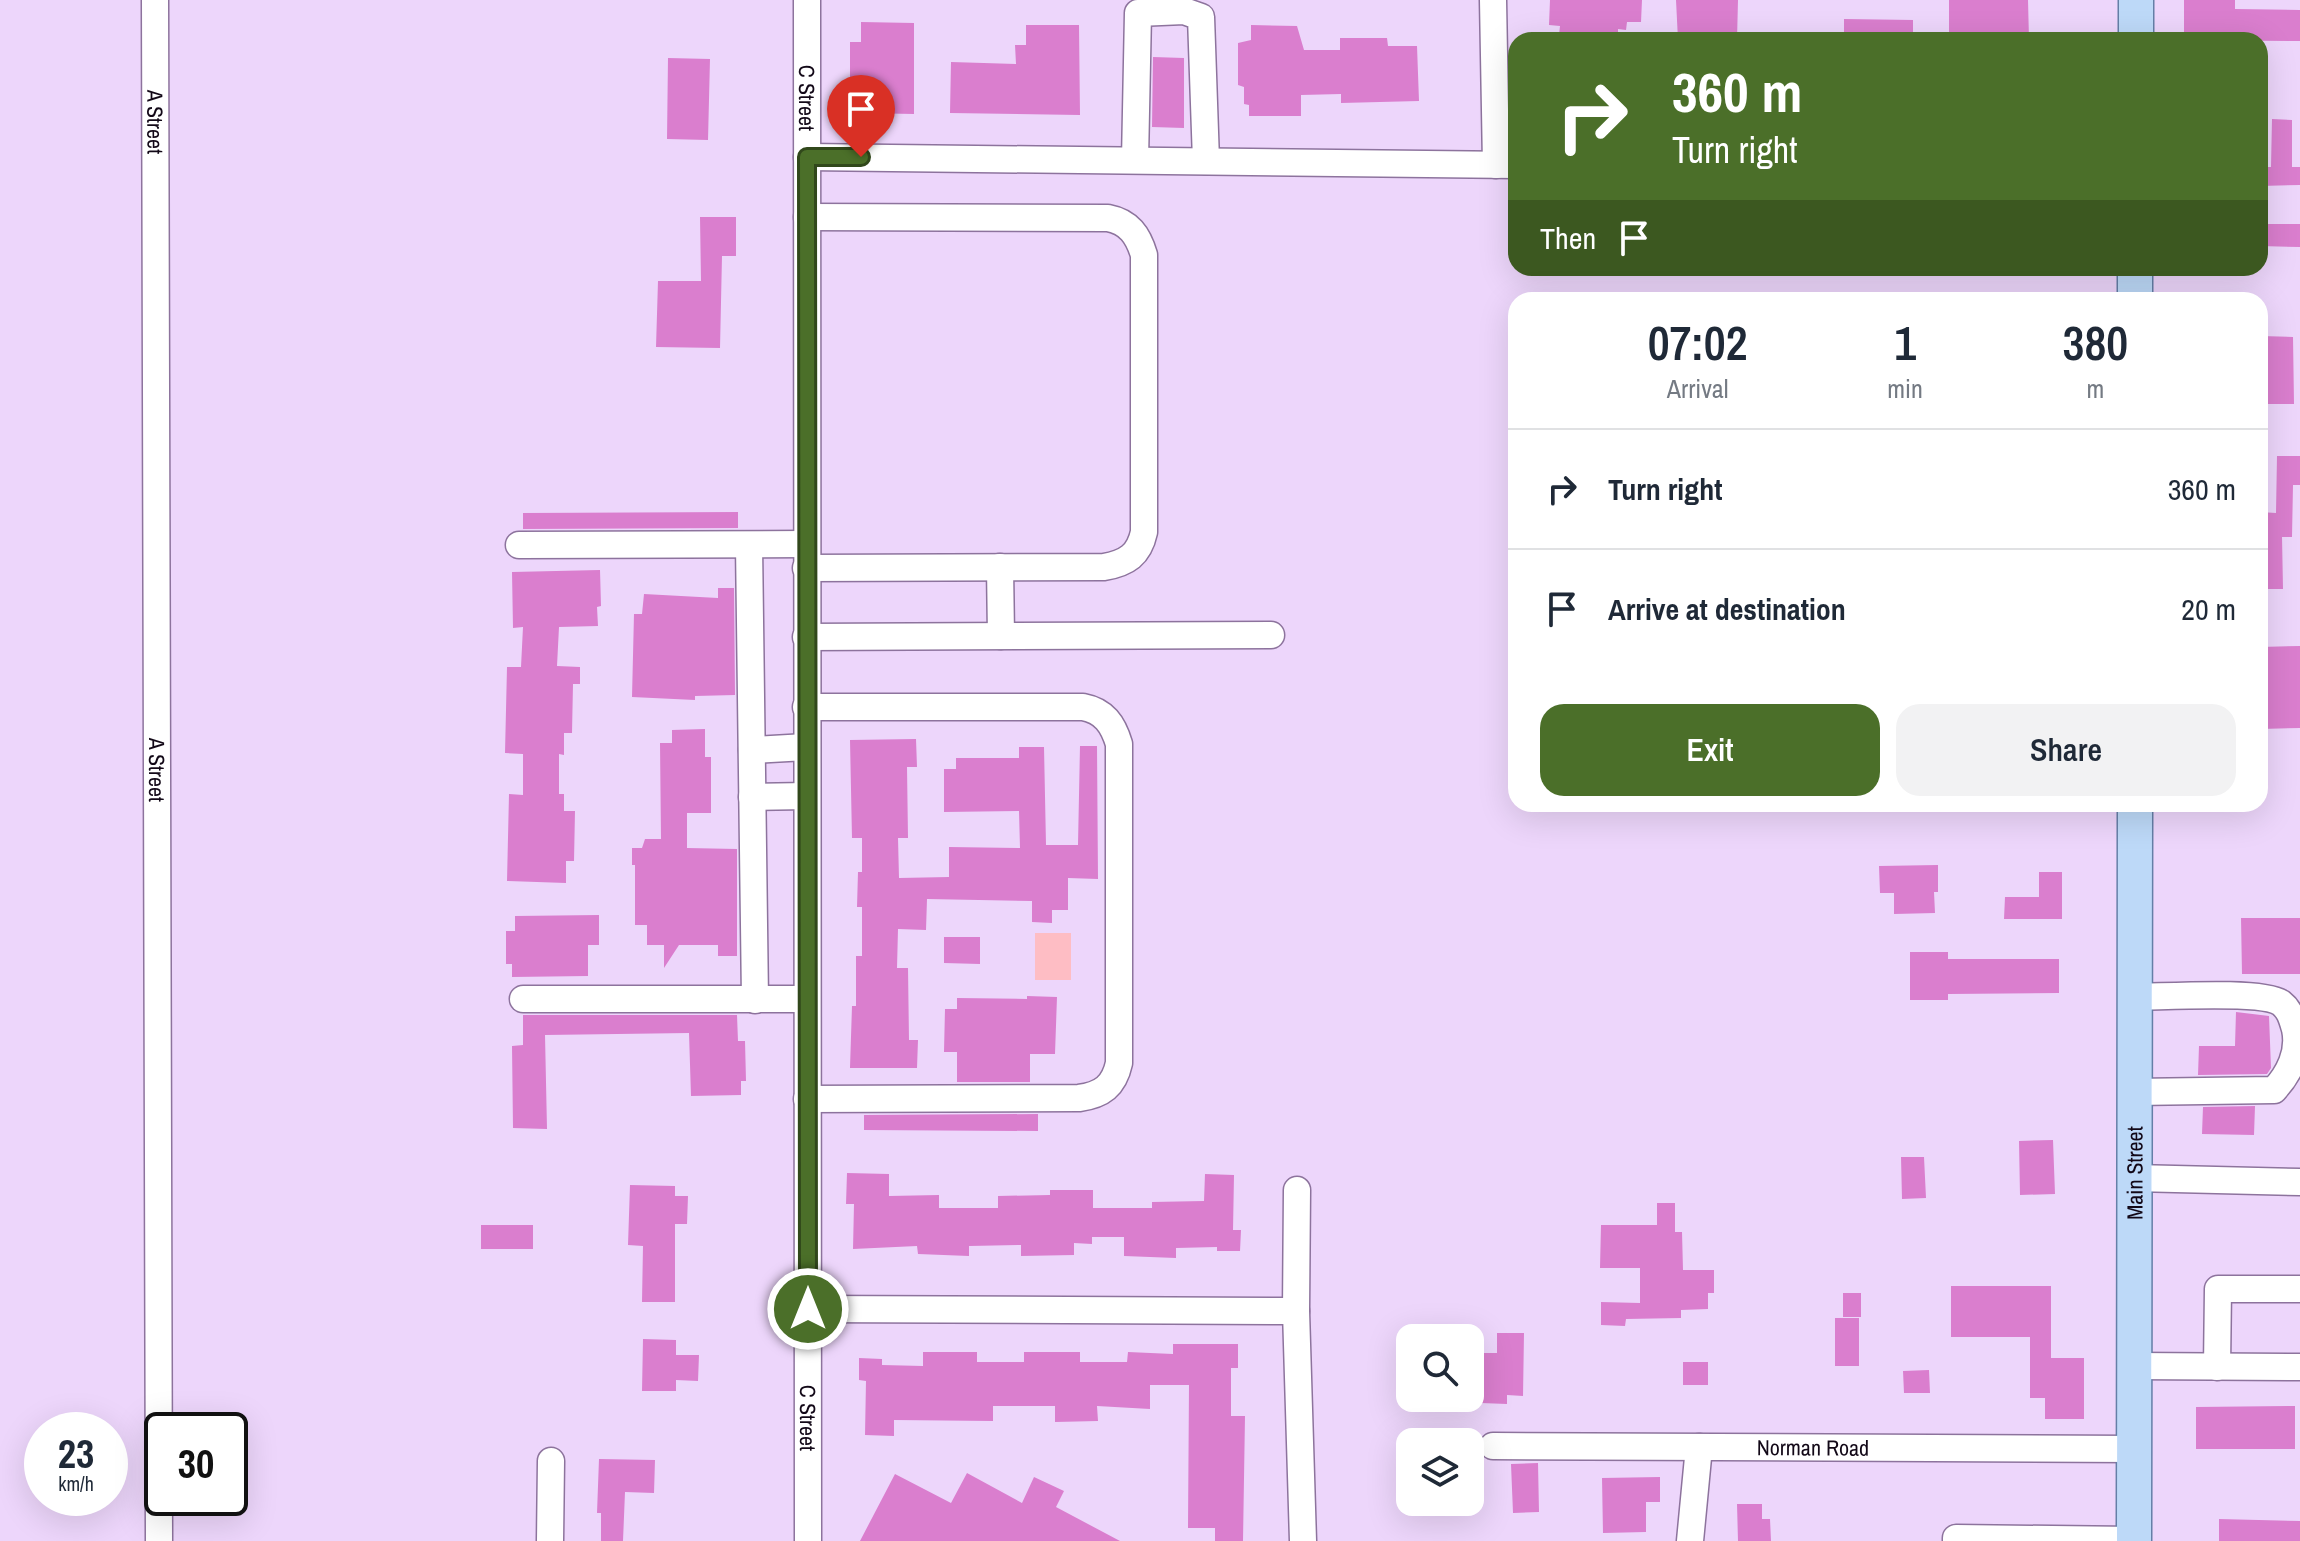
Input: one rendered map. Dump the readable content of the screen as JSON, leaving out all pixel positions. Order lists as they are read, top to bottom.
{
  "streets": {
    "main road": ["Main Street"],
    "street": ["C Street", "A Street", "Norman Road"]
  },
  "crossings": [
    ["Main Street", "Norman Road"]
  ],
  "page": {
    "turn": ["360 m", "Turn right"],
    "then": "Then",
    "eta": [
      "07:02",
      "Arrival",
      "1",
      "min",
      "380",
      "m"
    ],
    "list": [
      {
        "name": "Turn right",
        "value": "360 m"
      },
      {
        "name": "Arrive at destination",
        "value": "20 m"
      }
    ],
    "buttons": ["Exit", "Share"],
    "speed": "23 km/h",
    "limit": "30"
  }
}
